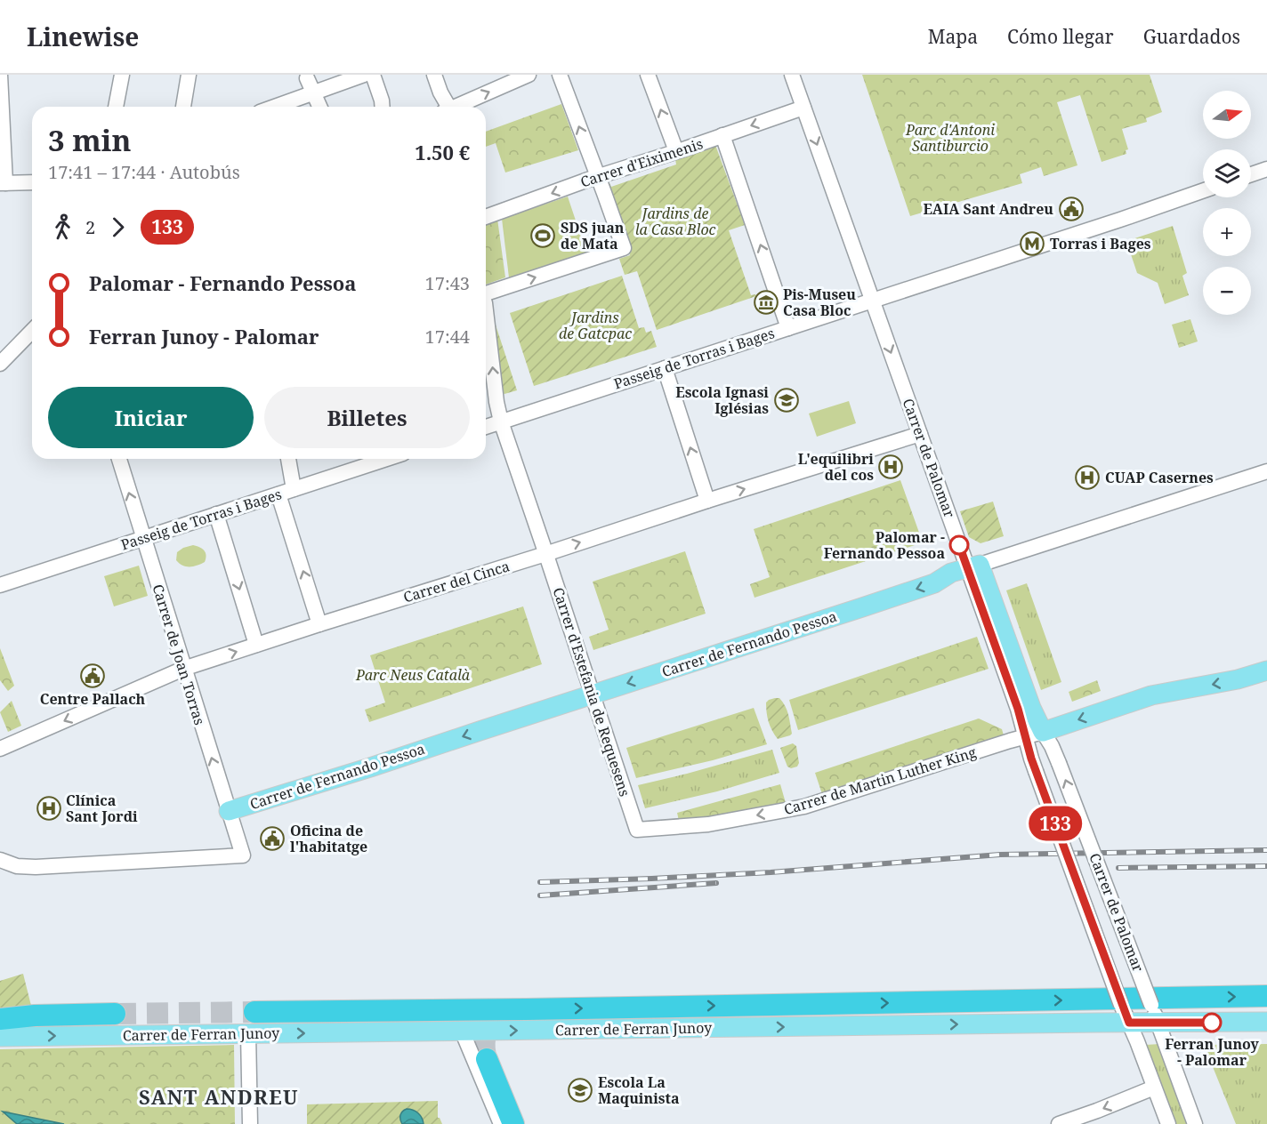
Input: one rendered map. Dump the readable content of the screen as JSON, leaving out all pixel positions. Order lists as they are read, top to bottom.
{
  "streets": {
    "main road": [
      "Carrer de Palomar",
      "Carrer de Fernando Pessoa",
      "Carrer de Martin Luther King",
      "Carrer de Ferran Junoy"
    ],
    "street": [
      "Carrer d'Eiximenis",
      "Passeig de Torras i Bages",
      "Carrer del Cinca",
      "Carrer de Joan Torras",
      "Carrer d'Estefania de Requesens"
    ]
  },
  "crossings": [
    ["Carrer d'Eiximenis", "Carrer de Palomar"],
    ["Passeig de Torras i Bages", "Carrer de Palomar"],
    ["Passeig de Torras i Bages", "Carrer de Joan Torras"],
    ["Passeig de Torras i Bages", "Carrer d'Estefania de Requesens"],
    ["Carrer de Palomar", "Carrer del Cinca"],
    ["Carrer de Palomar", "Carrer de Fernando Pessoa"],
    ["Carrer de Palomar", "Carrer de Martin Luther King"],
    ["Carrer de Palomar", "Carrer de Ferran Junoy"],
    ["Carrer del Cinca", "Carrer de Joan Torras"],
    ["Carrer del Cinca", "Carrer d'Estefania de Requesens"],
    ["Carrer de Fernando Pessoa", "Carrer de Joan Torras"],
    ["Carrer de Fernando Pessoa", "Carrer d'Estefania de Requesens"],
    ["Carrer d'Estefania de Requesens", "Carrer de Martin Luther King"]
  ],
  "one_way": [
    "Carrer de Fernando Pessoa",
    "Carrer de Joan Torras",
    "Carrer de Martin Luther King",
    "Carrer de Ferran Junoy"
  ],
  "districts": ["SANT ANDREU"],
  "parks": [
    "Parc d'Antoni Santiburcio",
    "Jardins de la Casa Bloc",
    "Jardins de Gatcpac",
    "Parc Neus Català"
  ],
  "places": {
    "public building": ["EAIA Sant Andreu", "Centre Pallach", "Oficina de l'habitatge"],
    "sports": ["SDS juan de Mata"],
    "metro station": ["Torras i Bages"],
    "museum": ["Pis-Museu Casa Bloc"],
    "school or university": ["Escola Ignasi Iglésias", "Escola La Maquinista"],
    "hospital": ["L'equilibri del cos", "CUAP Casernes", "Clínica Sant Jordi"],
    "other": ["Palomar - Fernando Pessoa", "Ferran Junoy - Palomar"]
  },
  "lines": ["bus line 133"],
  "north": "right",
  "page": {
    "header": "Linewise",
    "nav": ["Mapa", "Cómo llegar", "Guardados"],
    "on_map": "133",
    "map_buttons": ["+", "−"],
    "heading": ["3 min", "17:41 – 17:44 · Autobús", "1.50 €"],
    "legs": ["2", "133"],
    "list": [
      {
        "name": "Palomar - Fernando Pessoa",
        "value": "17:43"
      },
      {
        "name": "Ferran Junoy - Palomar",
        "value": "17:44"
      }
    ],
    "buttons": ["Iniciar", "Billetes"]
  }
}
